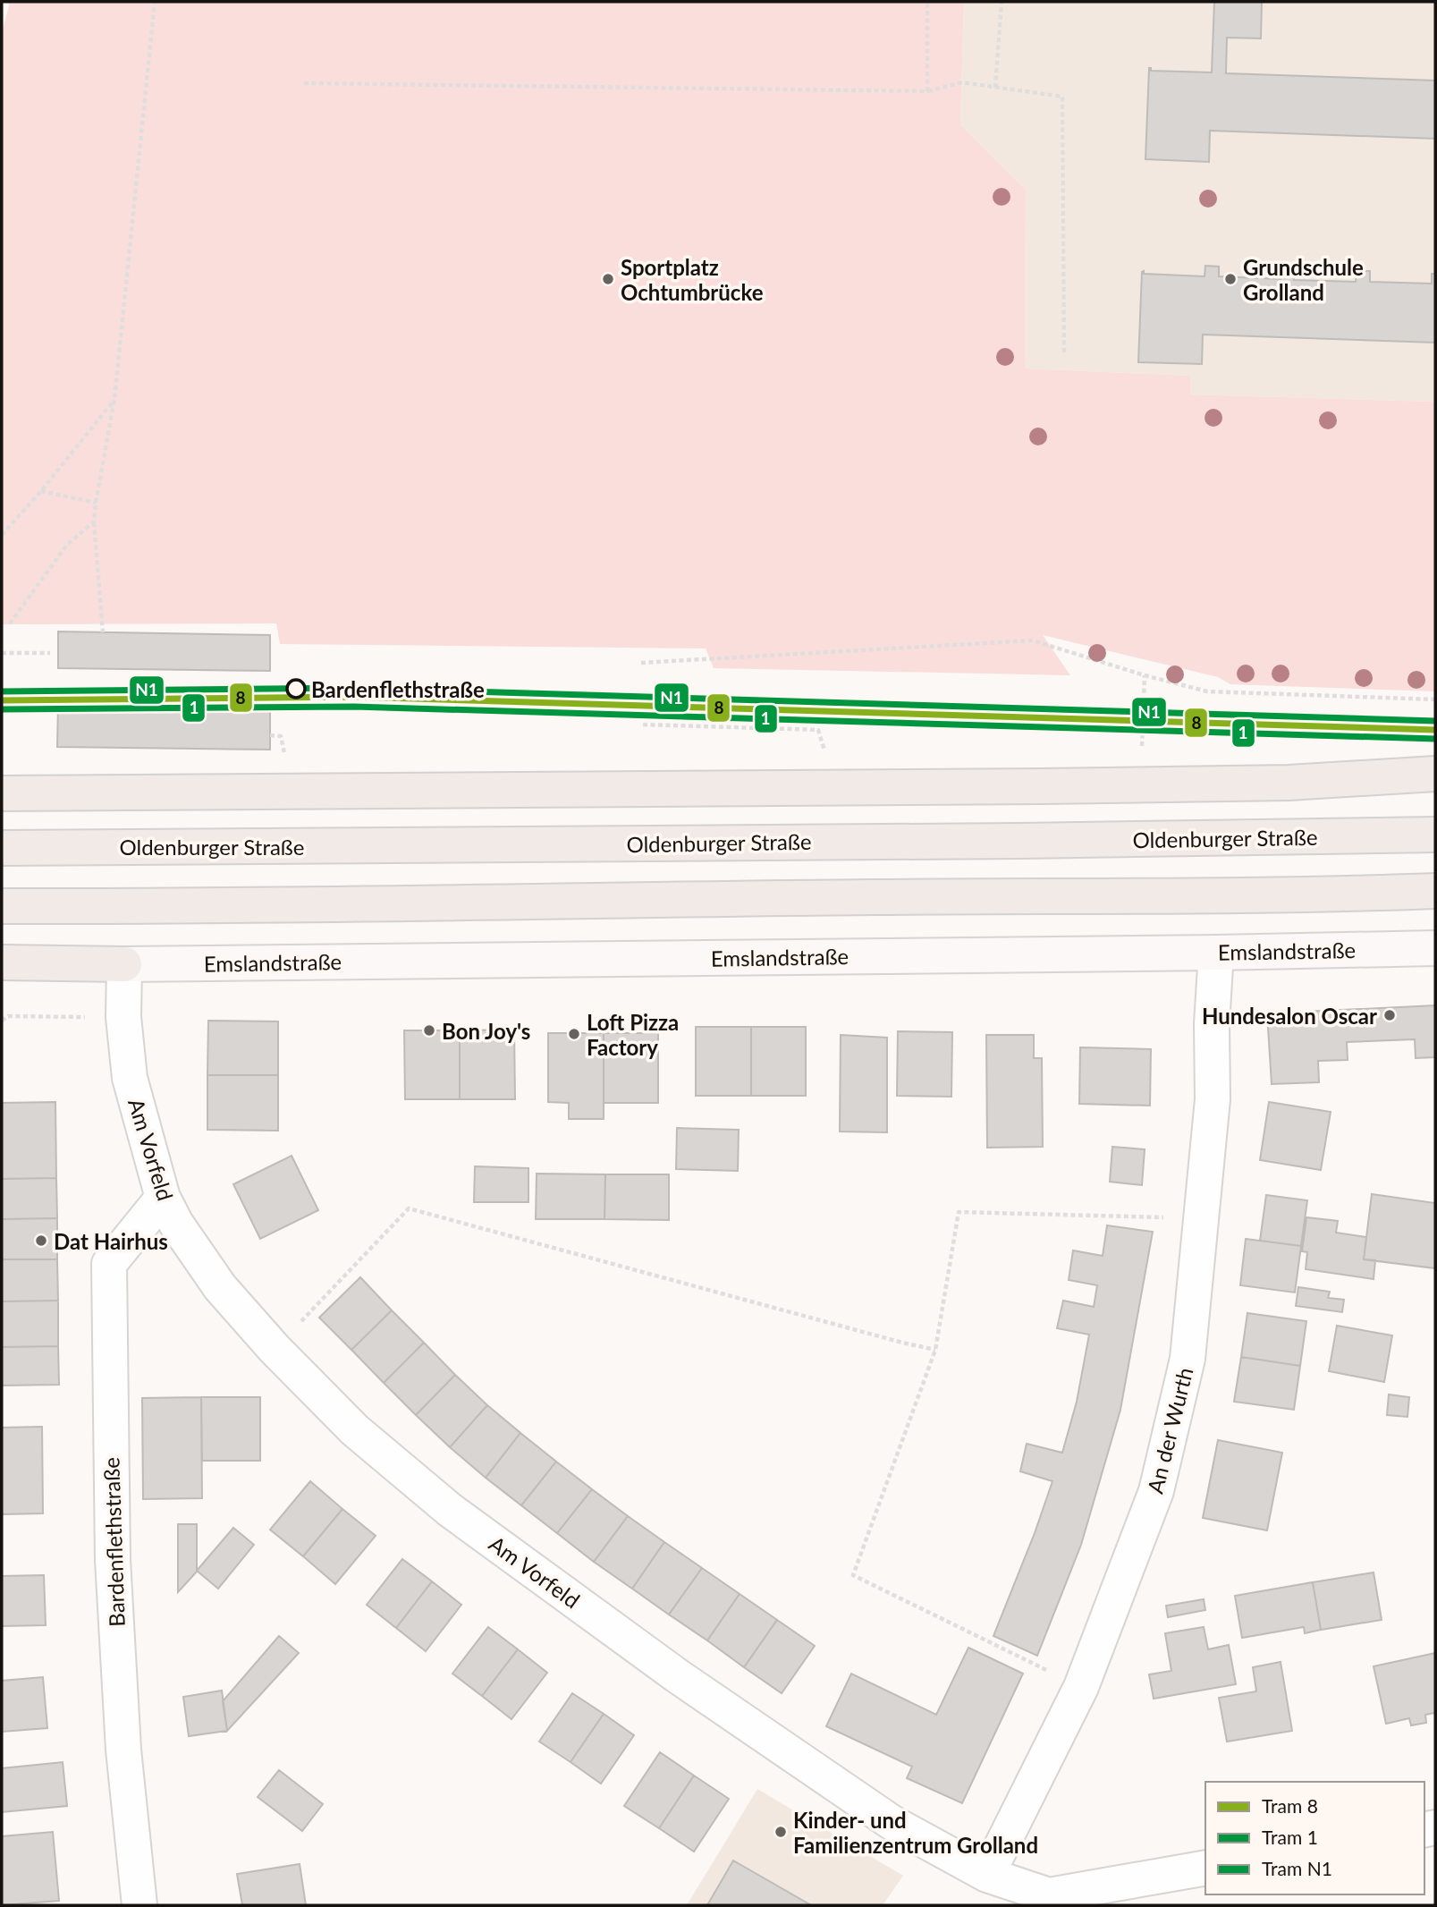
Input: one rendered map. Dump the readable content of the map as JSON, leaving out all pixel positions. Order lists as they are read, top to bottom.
{
  "streets": {
    "highway": ["Oldenburger Straße"],
    "street": [
      "Emslandstraße",
      "Am Vorfeld",
      "An der Wurth",
      "Bardenflethstraße"
    ]
  },
  "crossings": [
    ["Emslandstraße", "Am Vorfeld"],
    ["Emslandstraße", "An der Wurth"],
    ["Am Vorfeld", "An der Wurth"],
    ["Am Vorfeld", "Bardenflethstraße"]
  ],
  "places": [
    "Sportplatz Ochtumbrücke",
    "Grundschule Grolland",
    "Bardenflethstraße",
    "Hundesalon Oscar",
    "Bon Joy's",
    "Loft Pizza Factory",
    "Dat Hairhus",
    "Kinder- und Familienzentrum Grolland"
  ],
  "lines": ["tram line N1", "tram line 8", "tram line 1"],
  "legend": ["Tram 8", "Tram 1", "Tram N1"]
}
